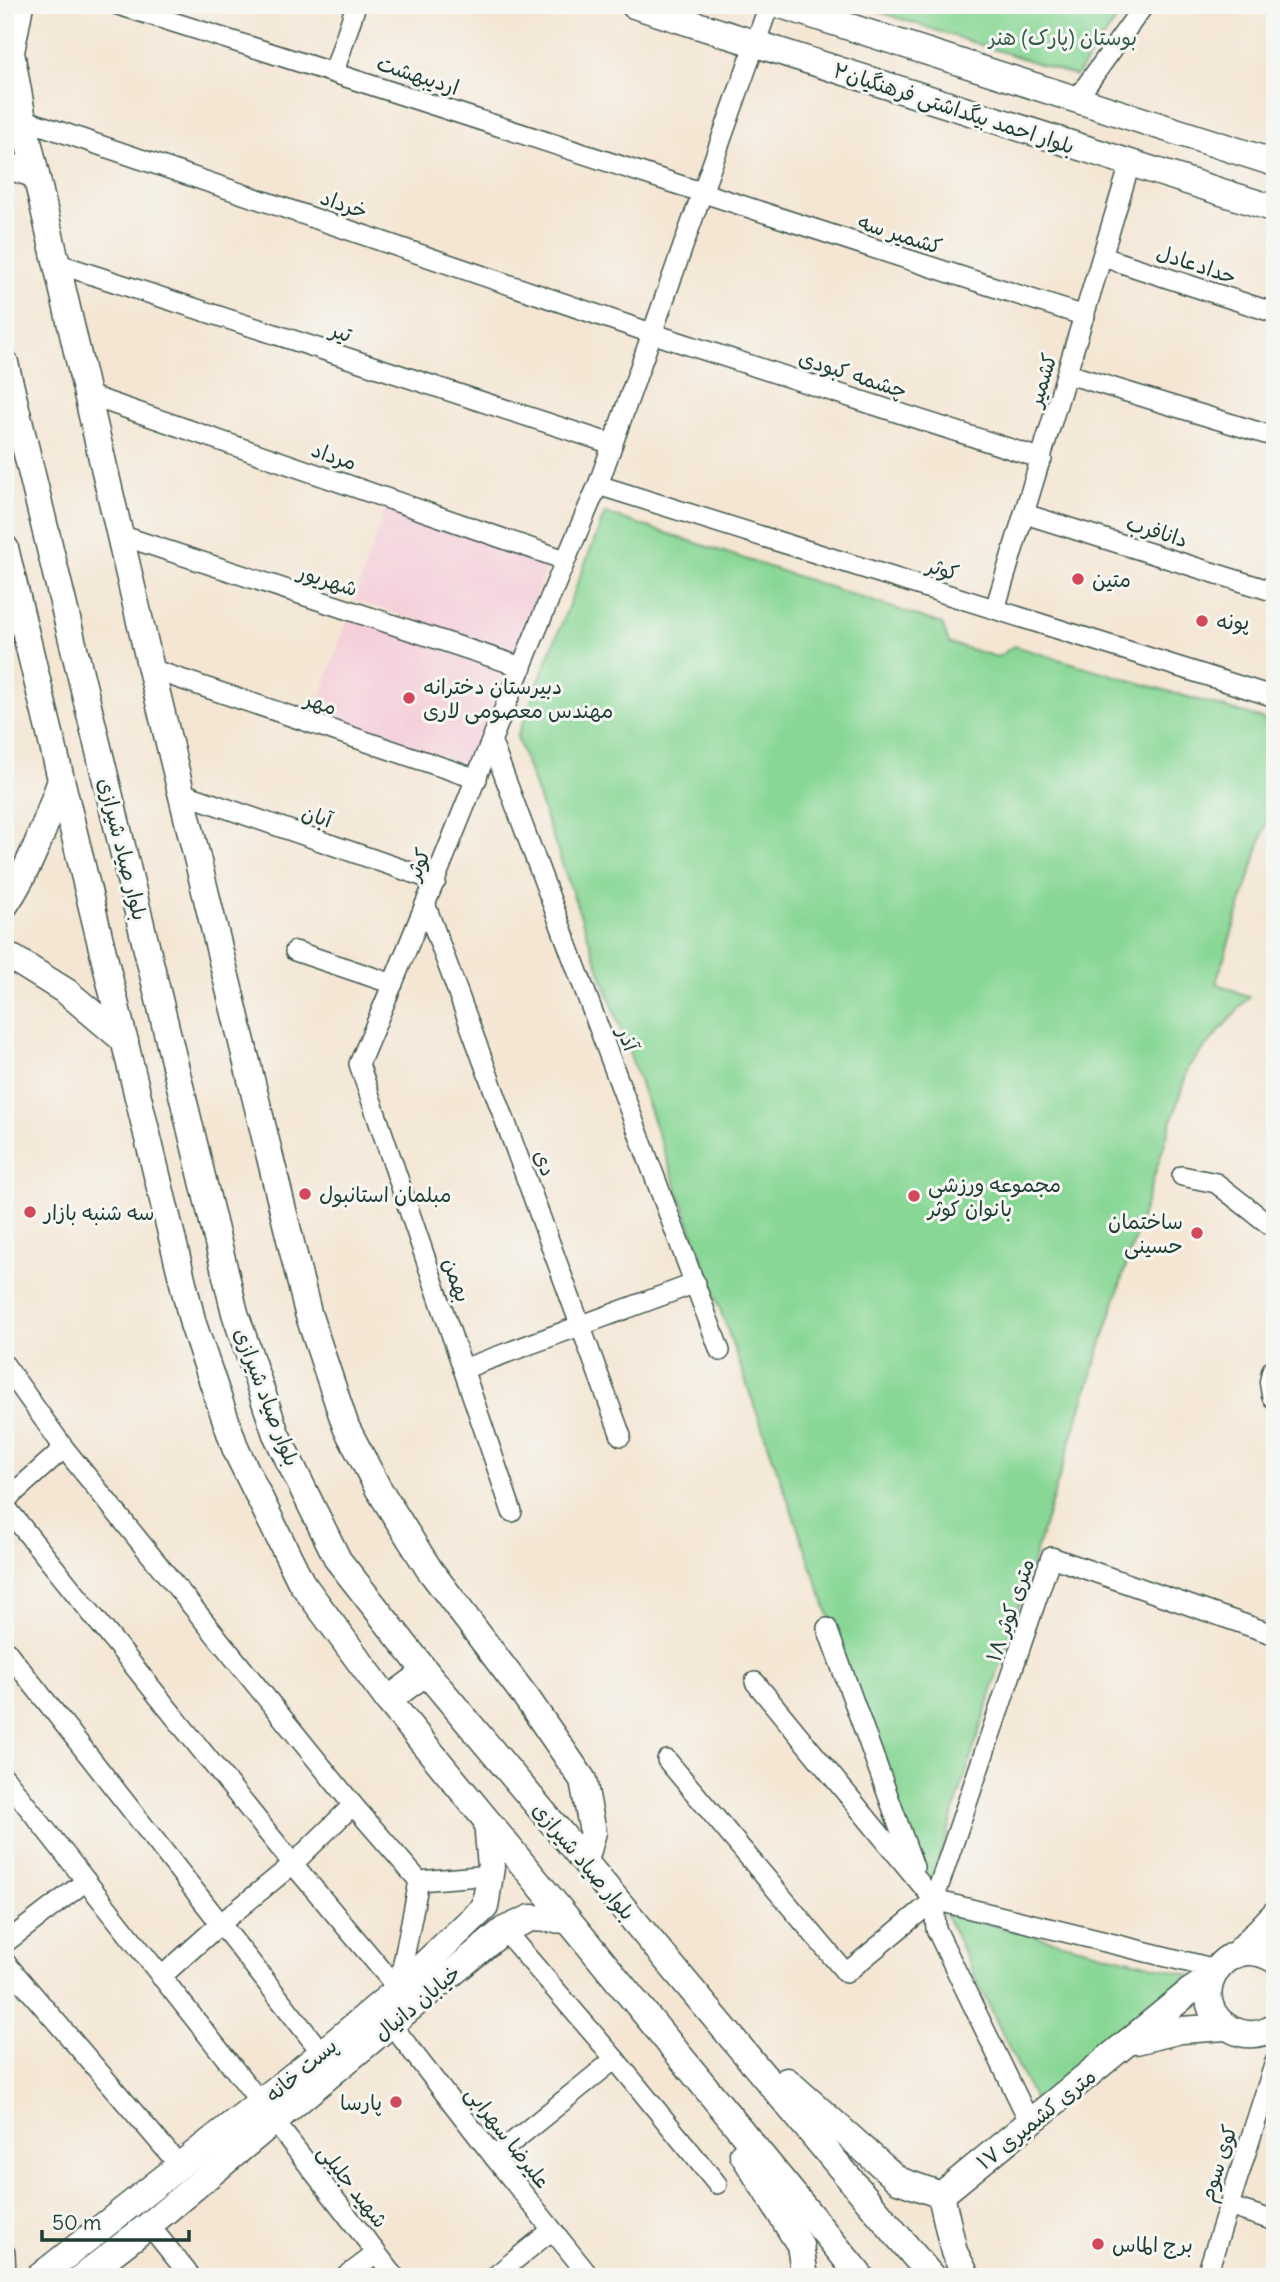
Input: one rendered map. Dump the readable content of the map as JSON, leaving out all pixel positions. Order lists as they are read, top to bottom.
{
  "streets": {
    "main road": [
      "بلوار احمد بیگداشتی فرهنگیان۲",
      "بلوار صیاد شیرازی",
      "خیابان دانیال",
      "پست خانه",
      "۱۷ متری کشمیری"
    ],
    "street": [
      "اردیبهشت",
      "خرداد",
      "کشمیر سه",
      "حدادعادل",
      "تیر",
      "چشمه کبودی",
      "کشمیر",
      "مرداد",
      "دانافرب",
      "کوثر",
      "شهریور",
      "مهر",
      "آبان",
      "آذر",
      "دی",
      "بهمن",
      "۱۸ متری کوثر",
      "علیرضا سهرابی",
      "کوی سوم",
      "شهید جلیلی"
    ]
  },
  "crossings": [
    ["اردیبهشت", "کشمیر سه"],
    ["اردیبهشت", "کوثر"],
    ["بلوار احمد بیگداشتی فرهنگیان۲", "کشمیر"],
    ["بلوار احمد بیگداشتی فرهنگیان۲", "کوثر"],
    ["خرداد", "چشمه کبودی"],
    ["خرداد", "کوثر"],
    ["کشمیر سه", "کشمیر"],
    ["کشمیر سه", "کوثر"],
    ["حدادعادل", "کشمیر"],
    ["تیر", "کوثر"],
    ["چشمه کبودی", "کشمیر"],
    ["چشمه کبودی", "کوثر"],
    ["کشمیر", "دانافرب"],
    ["کشمیر", "کوثر"],
    ["مرداد", "کوثر"],
    ["کوثر", "شهریور"],
    ["کوثر", "مهر"],
    ["کوثر", "آبان"],
    ["کوثر", "آذر"],
    ["کوثر", "دی"],
    ["کوثر", "بهمن"],
    ["بلوار صیاد شیرازی", "خیابان دانیال"],
    ["خیابان دانیال", "پست خانه"],
    ["خیابان دانیال", "علیرضا سهرابی"],
    ["خیابان دانیال", "شهید جلیلی"],
    ["پست خانه", "شهید جلیلی"]
  ],
  "parks": ["بوستان (پارک) هنر"],
  "places": [
    "متین",
    "پونه",
    "دبیرستان دخترانه مهندس معصومی لاری",
    "مبلمان استانبول",
    "مجموعه ورزشی بانوان کوثر",
    "سه شنبه بازار",
    "ساختمان حسینی",
    "پارسا",
    "برج الماس"
  ],
  "scale_bar": "50 m"
}
